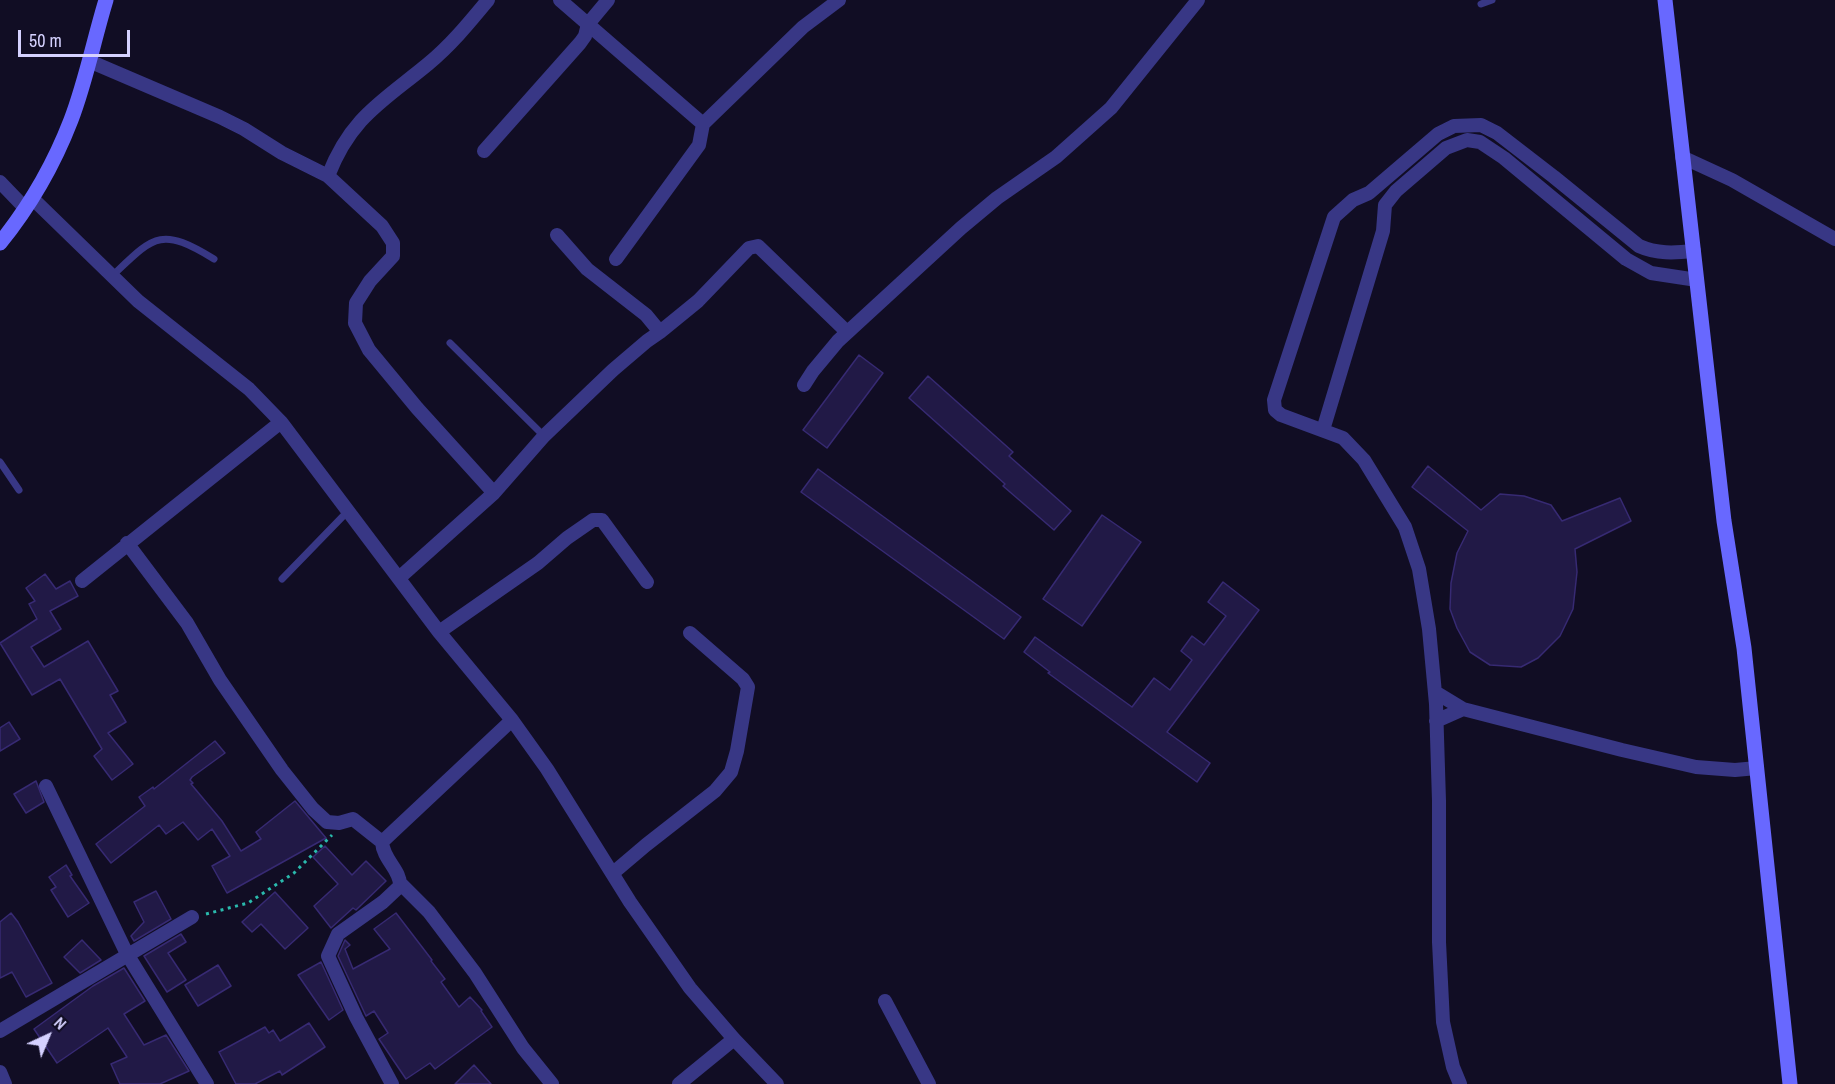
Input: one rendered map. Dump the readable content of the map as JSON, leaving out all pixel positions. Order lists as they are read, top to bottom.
{
  "scale_bar": "50 m",
  "north": "top right"
}
